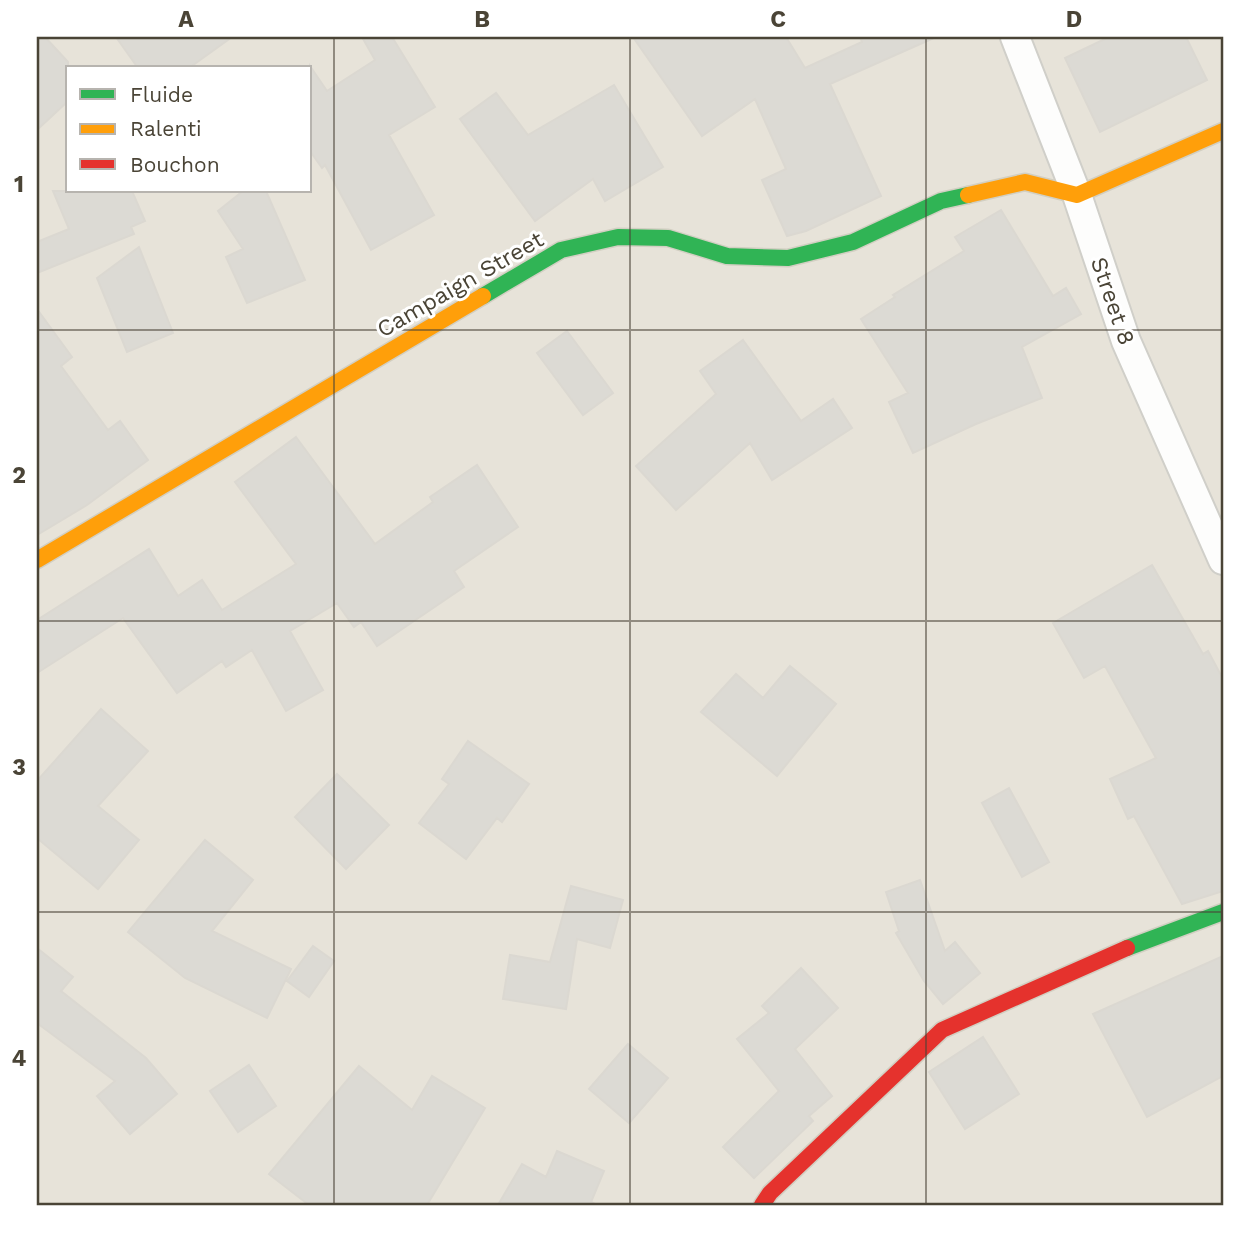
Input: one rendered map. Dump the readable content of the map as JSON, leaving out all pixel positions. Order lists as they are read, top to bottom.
{
  "streets": {
    "street": ["Campaign Street", "Street 8"]
  },
  "crossings": [
    ["Campaign Street", "Street 8"]
  ],
  "legend": ["Fluide", "Ralenti", "Bouchon"],
  "grid": {
    "columns": [
      "A",
      "B",
      "C",
      "D"
    ],
    "rows": [
      "1",
      "2",
      "3",
      "4"
    ]
  }
}
